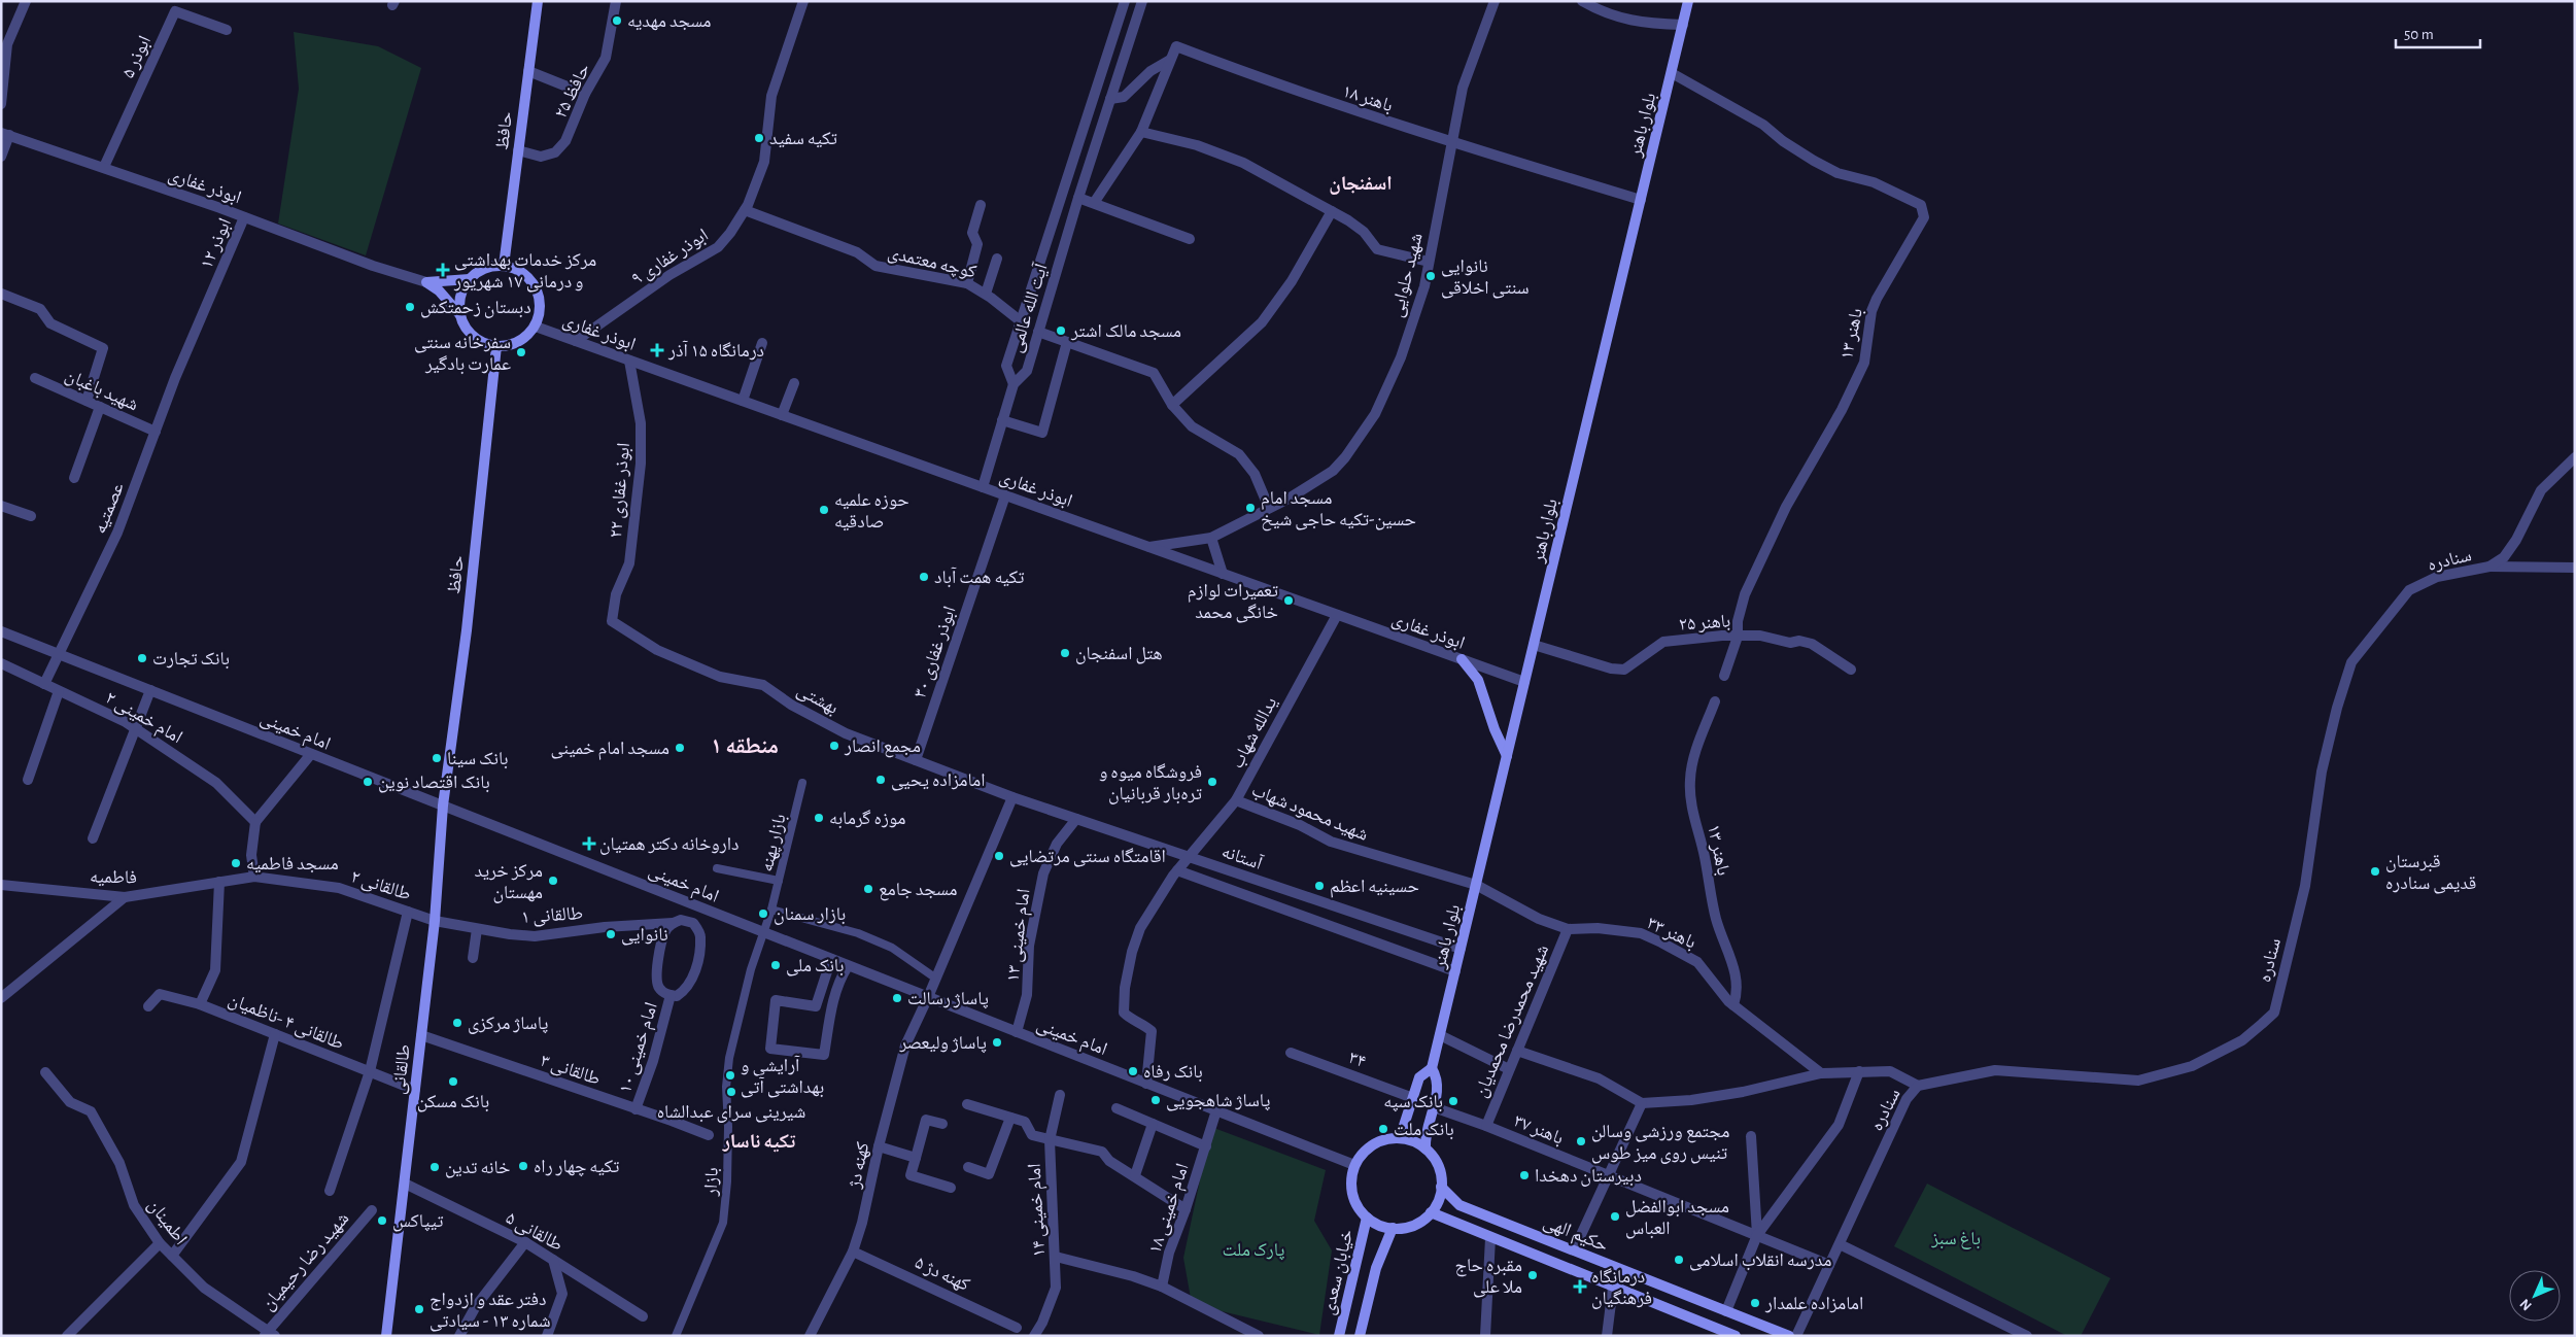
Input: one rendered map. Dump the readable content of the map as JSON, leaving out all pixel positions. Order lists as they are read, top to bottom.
{
  "streets": {
    "main road": [
      "بلوار باهنر",
      "حافظ",
      "طالقانی",
      "حکیم الهی",
      "خیابان سعدی"
    ],
    "street": [
      "ابوذر ۵",
      "حافظ ۲۵",
      "باهنر ۱۸",
      "ابوذر غفاری",
      "ابوذر ۱۲",
      "ابوذر غفاری ۹",
      "کوچه معتمدی",
      "شهید حلوایی",
      "آیت الله عالمی",
      "باهنر ۱۳",
      "شهید باغبان",
      "ابوذر غفاری ۲۲",
      "عصمتیه",
      "سنادره",
      "باهنر ۲۵",
      "ابوذر غفاری ۳۰",
      "بهشتی",
      "امام خمینی ۲",
      "امام خمینی",
      "یدالله شهاب",
      "شهید محمود شهاب",
      "بازار پهنه",
      "آستانه",
      "فاطمیه",
      "طالقانی ۲",
      "طالقانی ۱",
      "باهنر ۳۳",
      "امام خمینی ۱۳",
      "طالقانی ۴ -ناظمیان",
      "شهید محمدرضا محمدیان",
      "امام خمینی ۱۰",
      "۳۴",
      "طالقانی ۳",
      "باهنر ۳۷",
      "کهنه دژ",
      "بازار",
      "امام خمینی ۱۸",
      "امام خمینی ۱۴",
      "اطمینان",
      "طالقانی ۵",
      "شهید رضا رحیمیان",
      "کهنه دژ ۵"
    ]
  },
  "crossings": [
    ["ابوذر ۵", "ابوذر غفاری"],
    ["حافظ ۲۵", "حافظ"],
    ["باهنر ۱۸", "بلوار باهنر"],
    ["باهنر ۱۸", "شهید حلوایی"],
    ["بلوار باهنر", "ابوذر غفاری"],
    ["بلوار باهنر", "باهنر ۱۳"],
    ["بلوار باهنر", "باهنر ۲۵"],
    ["بلوار باهنر", "شهید محمود شهاب"],
    ["بلوار باهنر", "آستانه"],
    ["بلوار باهنر", "باهنر ۳۳"],
    ["حافظ", "ابوذر غفاری"],
    ["حافظ", "امام خمینی"],
    ["حافظ", "طالقانی"],
    ["ابوذر غفاری", "ابوذر ۱۲"],
    ["ابوذر غفاری", "ابوذر غفاری ۹"],
    ["ابوذر غفاری", "شهید حلوایی"],
    ["ابوذر غفاری", "ابوذر غفاری ۲۲"],
    ["ابوذر غفاری", "ابوذر غفاری ۳۰"],
    ["ابوذر غفاری", "یدالله شهاب"],
    ["ابوذر ۱۲", "عصمتیه"],
    ["ابوذر غفاری ۹", "کوچه معتمدی"],
    ["کوچه معتمدی", "آیت الله عالمی"],
    ["باهنر ۱۳", "باهنر ۲۵"],
    ["باهنر ۱۳", "باهنر ۳۳"],
    ["شهید باغبان", "عصمتیه"],
    ["ابوذر غفاری ۲۲", "بهشتی"],
    ["عصمتیه", "امام خمینی ۲"],
    ["عصمتیه", "امام خمینی"],
    ["سنادره", "باهنر ۳۷"],
    ["ابوذر غفاری ۳۰", "بهشتی"],
    ["بهشتی", "آستانه"],
    ["بهشتی", "کهنه دژ"],
    ["امام خمینی", "یدالله شهاب"],
    ["امام خمینی", "بازار پهنه"],
    ["امام خمینی", "امام خمینی ۱۳"],
    ["امام خمینی", "طالقانی"],
    ["امام خمینی", "کهنه دژ"],
    ["امام خمینی", "بازار"],
    ["امام خمینی", "امام خمینی ۱۸"],
    ["امام خمینی", "حکیم الهی"],
    ["امام خمینی", "خیابان سعدی"],
    ["یدالله شهاب", "شهید محمود شهاب"],
    ["یدالله شهاب", "آستانه"],
    ["شهید محمود شهاب", "باهنر ۳۳"],
    ["بازار پهنه", "بازار"],
    ["آستانه", "امام خمینی ۱۳"],
    ["آستانه", "کهنه دژ"],
    ["فاطمیه", "طالقانی ۲"],
    ["طالقانی ۲", "طالقانی ۱"],
    ["طالقانی ۲", "طالقانی"],
    ["طالقانی ۱", "امام خمینی ۱۰"],
    ["طالقانی ۱", "طالقانی"],
    ["باهنر ۳۳", "شهید محمدرضا محمدیان"],
    ["طالقانی ۴ -ناظمیان", "طالقانی"],
    ["شهید محمدرضا محمدیان", "باهنر ۳۷"],
    ["امام خمینی ۱۰", "طالقانی ۳"],
    ["طالقانی", "طالقانی ۳"],
    ["طالقانی", "طالقانی ۵"],
    ["کهنه دژ", "کهنه دژ ۵"],
    ["اطمینان", "شهید رضا رحیمیان"],
    ["حکیم الهی", "خیابان سعدی"]
  ],
  "districts": ["اسفنجان", "منطقه ۱", "تکیه ناسار"],
  "parks": ["باغ سبز", "پارک ملت"],
  "places": {
    "other": [
      "مسجد مهدیه",
      "تکیه سفید",
      "نانوایی سنتی اخلاقی",
      "دبستان زحمتکش",
      "مسجد مالک اشتر",
      "سفرخانه سنتی عمارت بادگیر",
      "مسجد امام حسین-تکیه حاجی شیخ",
      "حوزه علمیه صادقیه",
      "تکیه همت آباد",
      "تعمیرات لوازم خانگی محمد",
      "هتل اسفنجان",
      "بانک تجارت",
      "مجمع انصار",
      "مسجد امام خمینی",
      "بانک سینا",
      "امامزاده یحیی",
      "بانک اقتصاد نوین",
      "فروشگاه میوه و تره‌بار قربانیان",
      "موزه گرمابه",
      "اقامتگاه سنتی مرتضایی",
      "مسجد فاطمیه",
      "قبرستان قدیمی سنادره",
      "مرکز خرید مهستان",
      "حسینیه اعظم",
      "مسجد جامع",
      "بازار سمنان",
      "نانوایی",
      "بانک ملی",
      "پاساژ رسالت",
      "پاساژ مرکزی",
      "پاساژ ولیعصر",
      "بانک رفاه",
      "آرایشی و بهداشتی آتی",
      "بانک مسکن",
      "شیرینی سرای عبدالشاه",
      "پاساژ شاهجویی",
      "بانک سپه",
      "بانک ملت",
      "مجتمع ورزشی وسالن تنیس روی میز طوس",
      "تکیه چهار راه",
      "خانه تدین",
      "دبیرستان دهخدا",
      "مسجد ابوالفضل العباس",
      "تیپاکس",
      "مدرسه انقلاب اسلامی",
      "مقبره حاج ملا علی",
      "امامزاده علمدار",
      "دفتر عقد و ازدواج شماره ۱۳ - سیادتی"
    ],
    "health": [
      "مرکز خدمات بهداشتی و درمانی ۱۷ شهریور",
      "درمانگاه ۱۵ آذر",
      "داروخانه دکتر همتیان",
      "درمانگاه فرهنگیان"
    ]
  },
  "scale_bar": "50 m",
  "north": "bottom left"
}
